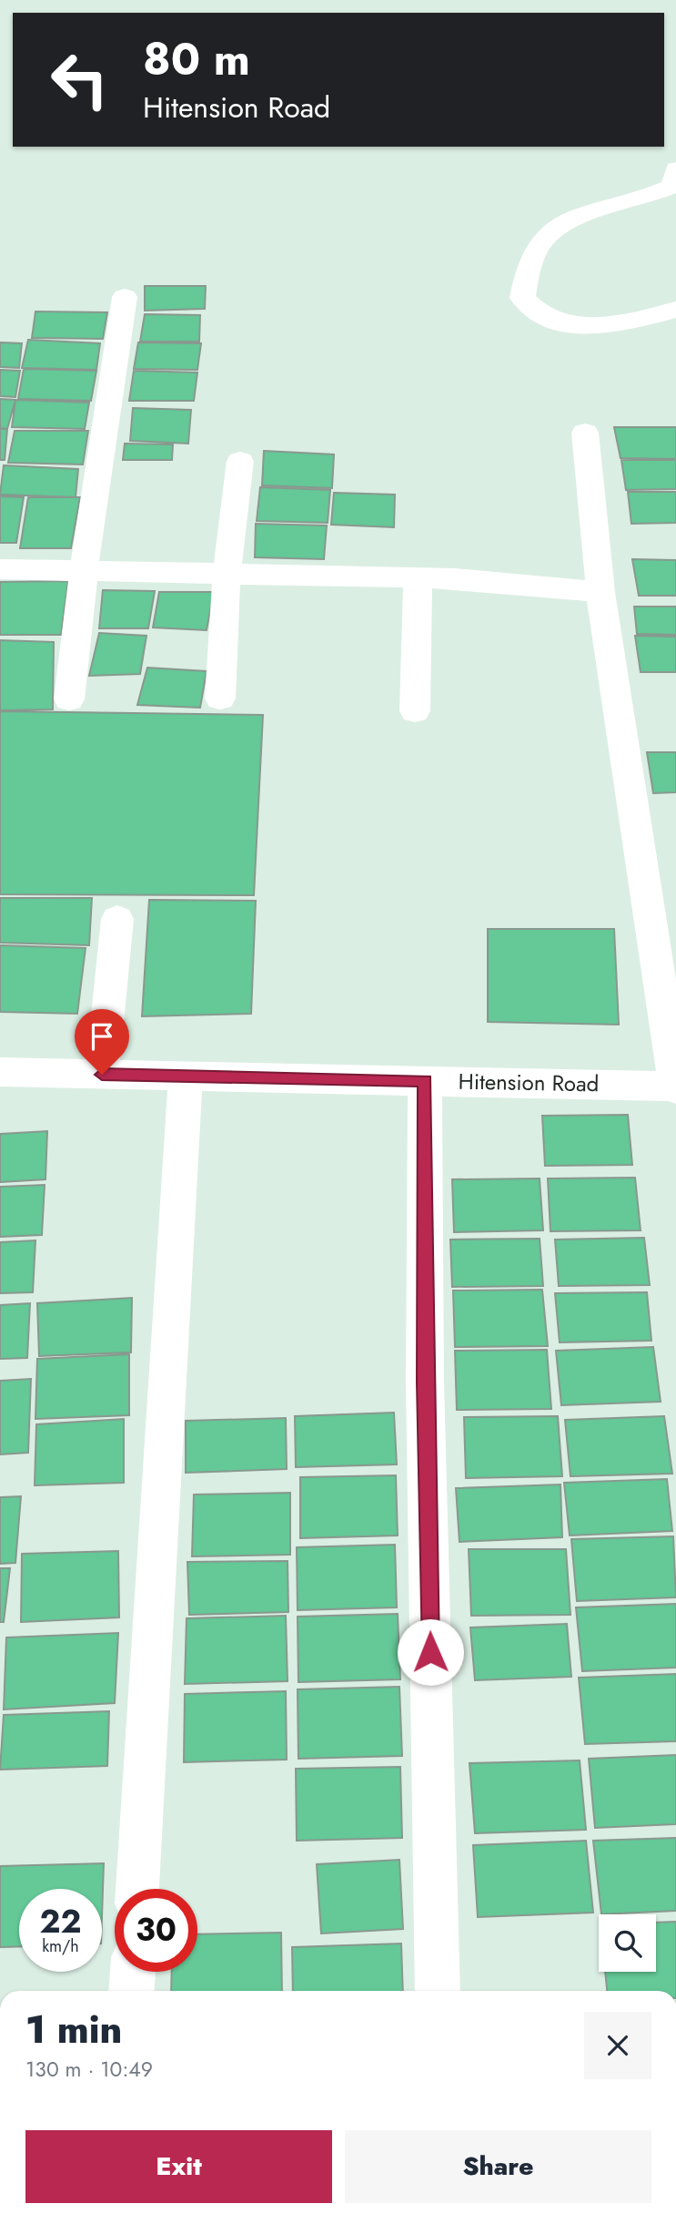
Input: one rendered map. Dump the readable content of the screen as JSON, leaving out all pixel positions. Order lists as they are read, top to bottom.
{
  "streets": {
    "street": ["Hitension Road"]
  },
  "page": {
    "turn": ["80 m", "Hitension Road"],
    "speed": "22 km/h",
    "limit": "30",
    "heading": ["1 min", "130 m · 10:49"],
    "buttons": ["Exit", "Share"]
  }
}
